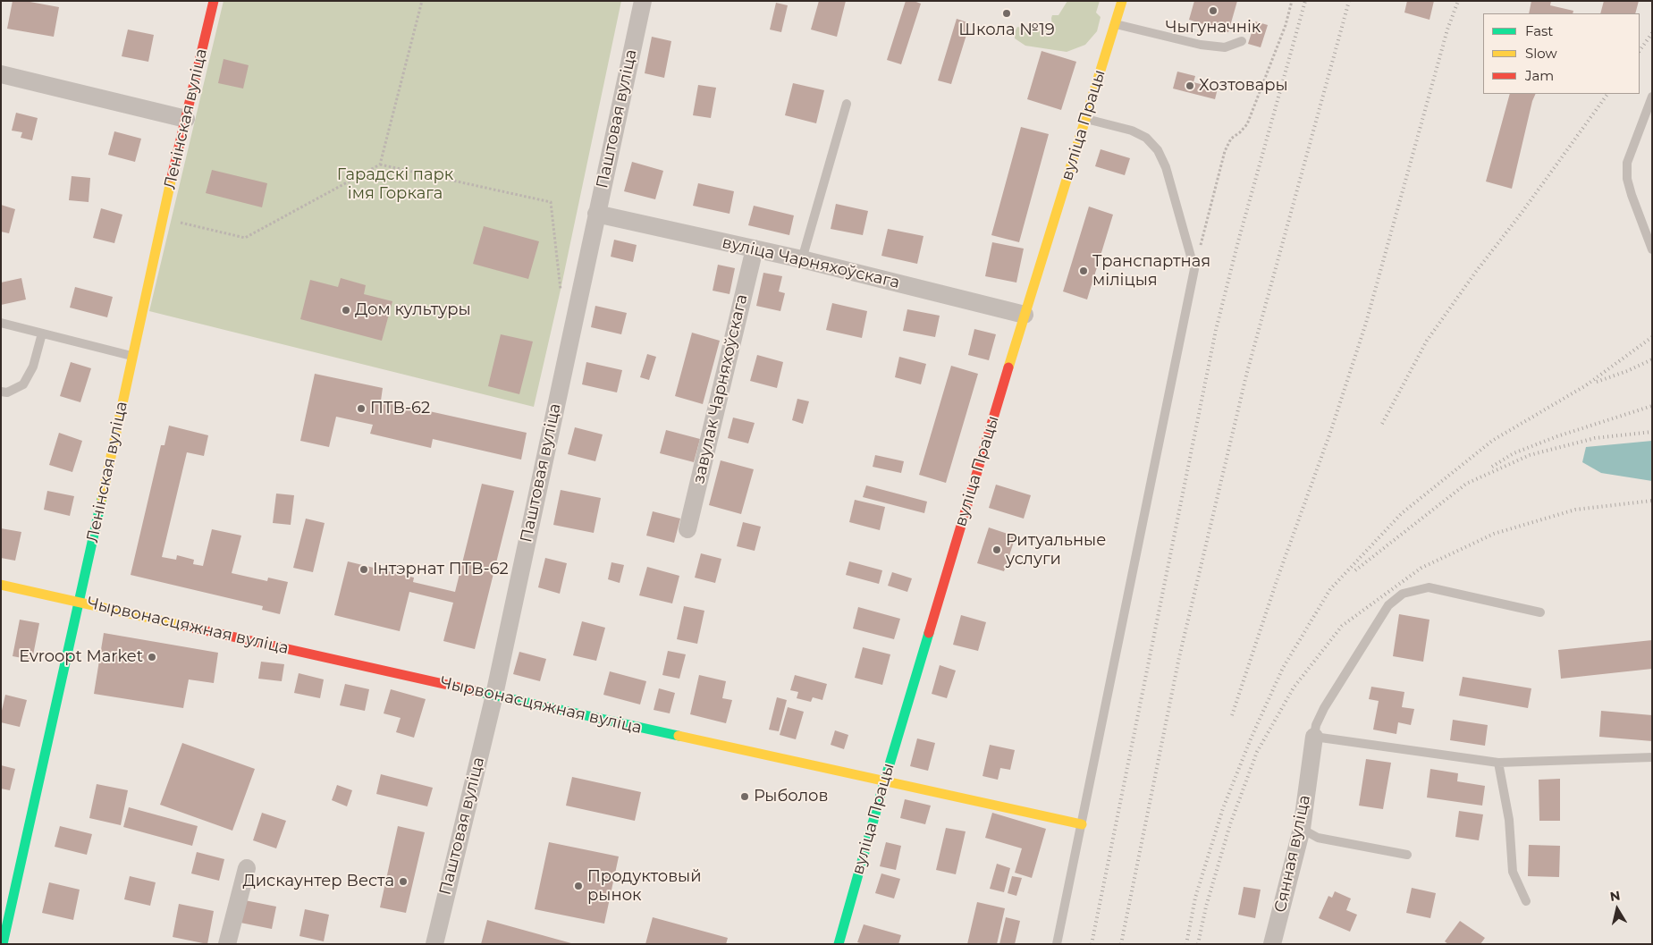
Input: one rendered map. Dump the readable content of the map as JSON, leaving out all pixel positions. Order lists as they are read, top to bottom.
{
  "streets": {
    "street": [
      "Ленінская вуліца",
      "Паштовая вуліца",
      "вуліца Працы",
      "вуліца Чарняхоўскага",
      "завулак Чарняхоўскага",
      "Чырвонасцяжная вуліца",
      "Сянная вуліца"
    ]
  },
  "crossings": [
    ["Ленінская вуліца", "Чырвонасцяжная вуліца"],
    ["Паштовая вуліца", "вуліца Чарняхоўскага"],
    ["Паштовая вуліца", "Чырвонасцяжная вуліца"],
    ["вуліца Працы", "вуліца Чарняхоўскага"],
    ["вуліца Працы", "Чырвонасцяжная вуліца"],
    ["вуліца Чарняхоўскага", "завулак Чарняхоўскага"]
  ],
  "parks": ["Гарадскі парк імя Горкага"],
  "places": [
    "Чыгуначнік",
    "Школа №19",
    "Хозтовары",
    "Транспартная міліцыя",
    "Дом культуры",
    "ПТВ-62",
    "Ритуальные услуги",
    "Інтэрнат ПТВ-62",
    "Evroopt Market",
    "Рыболов",
    "Дискаунтер Веста",
    "Продуктовый рынок"
  ],
  "legend": ["Fast", "Slow", "Jam"],
  "north": "top"
}
